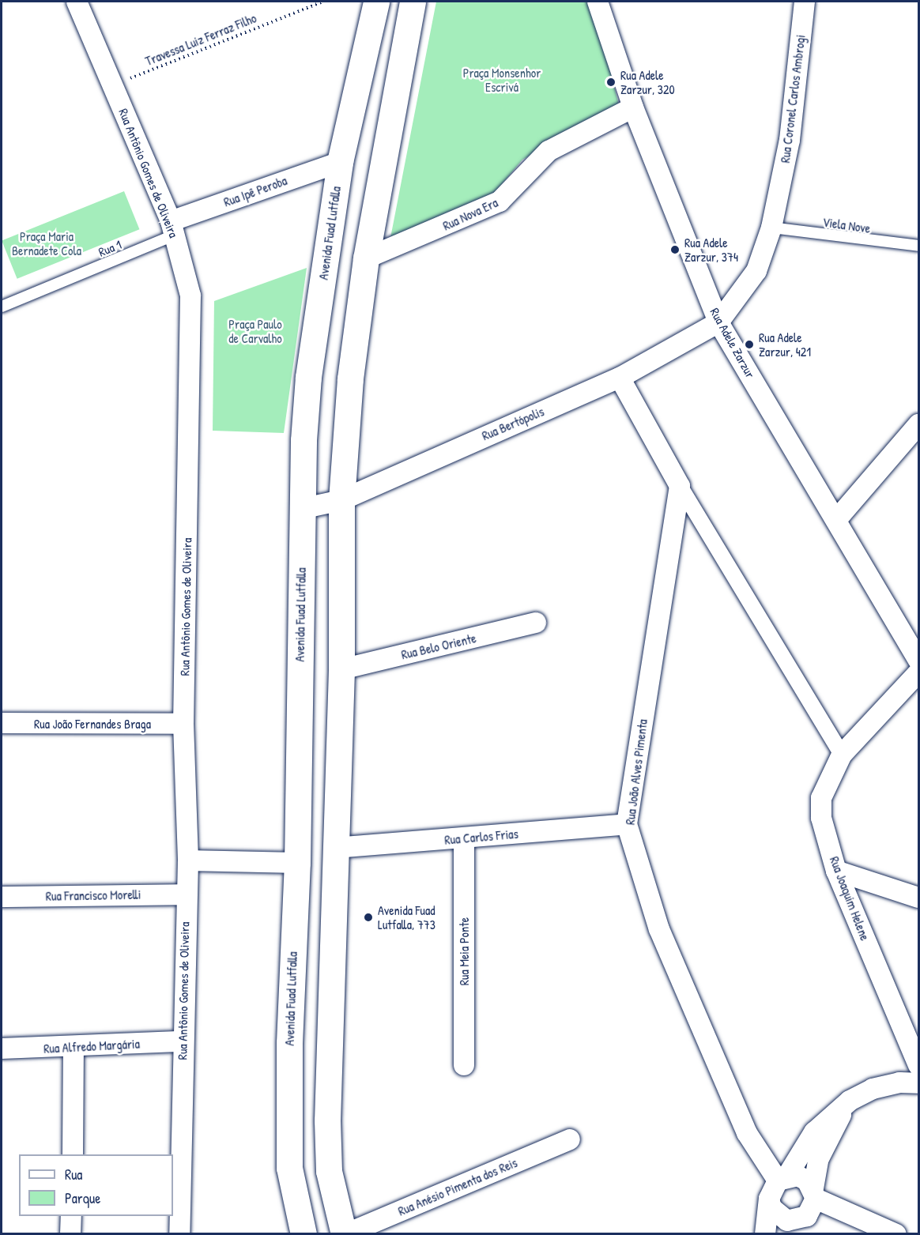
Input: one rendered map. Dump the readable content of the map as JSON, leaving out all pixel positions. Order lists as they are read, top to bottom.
{
  "streets": {
    "main road": ["Avenida Fuad Lutfalla"],
    "street": [
      "Rua Coronel Carlos Ambrogi",
      "Rua Antônio Gomes de Oliveira",
      "Rua Ipê Peroba",
      "Rua Nova Era",
      "Rua Adele Zarzur",
      "Rua Bertópolis",
      "Rua Belo Oriente",
      "Rua João Fernandes Braga",
      "Rua João Alves Pimenta",
      "Rua Carlos Frias",
      "Rua Francisco Morelli",
      "Rua Joaquim Helene",
      "Rua Meia Ponte",
      "Rua Alfredo Margária",
      "Rua Anésio Pimenta dos Reis"
    ],
    "lane": ["Viela Nove", "Rua 1"],
    "path": ["Travessa Luiz Ferraz Filho"]
  },
  "crossings": [
    ["Travessa Luiz Ferraz Filho", "Rua Antônio Gomes de Oliveira"],
    ["Rua Coronel Carlos Ambrogi", "Viela Nove"],
    ["Rua Coronel Carlos Ambrogi", "Rua Adele Zarzur"],
    ["Rua Coronel Carlos Ambrogi", "Rua Bertópolis"],
    ["Rua Antônio Gomes de Oliveira", "Rua Ipê Peroba"],
    ["Rua Antônio Gomes de Oliveira", "Rua 1"],
    ["Rua Antônio Gomes de Oliveira", "Rua João Fernandes Braga"],
    ["Rua Antônio Gomes de Oliveira", "Rua Francisco Morelli"],
    ["Rua Antônio Gomes de Oliveira", "Rua Alfredo Margária"],
    ["Rua Ipê Peroba", "Avenida Fuad Lutfalla"],
    ["Rua Ipê Peroba", "Rua 1"],
    ["Rua Nova Era", "Rua Adele Zarzur"],
    ["Avenida Fuad Lutfalla", "Rua Bertópolis"],
    ["Rua Adele Zarzur", "Rua Bertópolis"],
    ["Rua João Alves Pimenta", "Rua Carlos Frias"],
    ["Rua Carlos Frias", "Rua Meia Ponte"]
  ],
  "parks": ["Praça Monsenhor Escrivá", "Praça Maria Bernadete Cola", "Praça Paulo de Carvalho"],
  "places": [
    "Rua Adele Zarzur, 320",
    "Rua Adele Zarzur, 374",
    "Rua Adele Zarzur, 421",
    "Avenida Fuad Lutfalla, 773"
  ],
  "legend": ["Rua", "Parque"]
}
